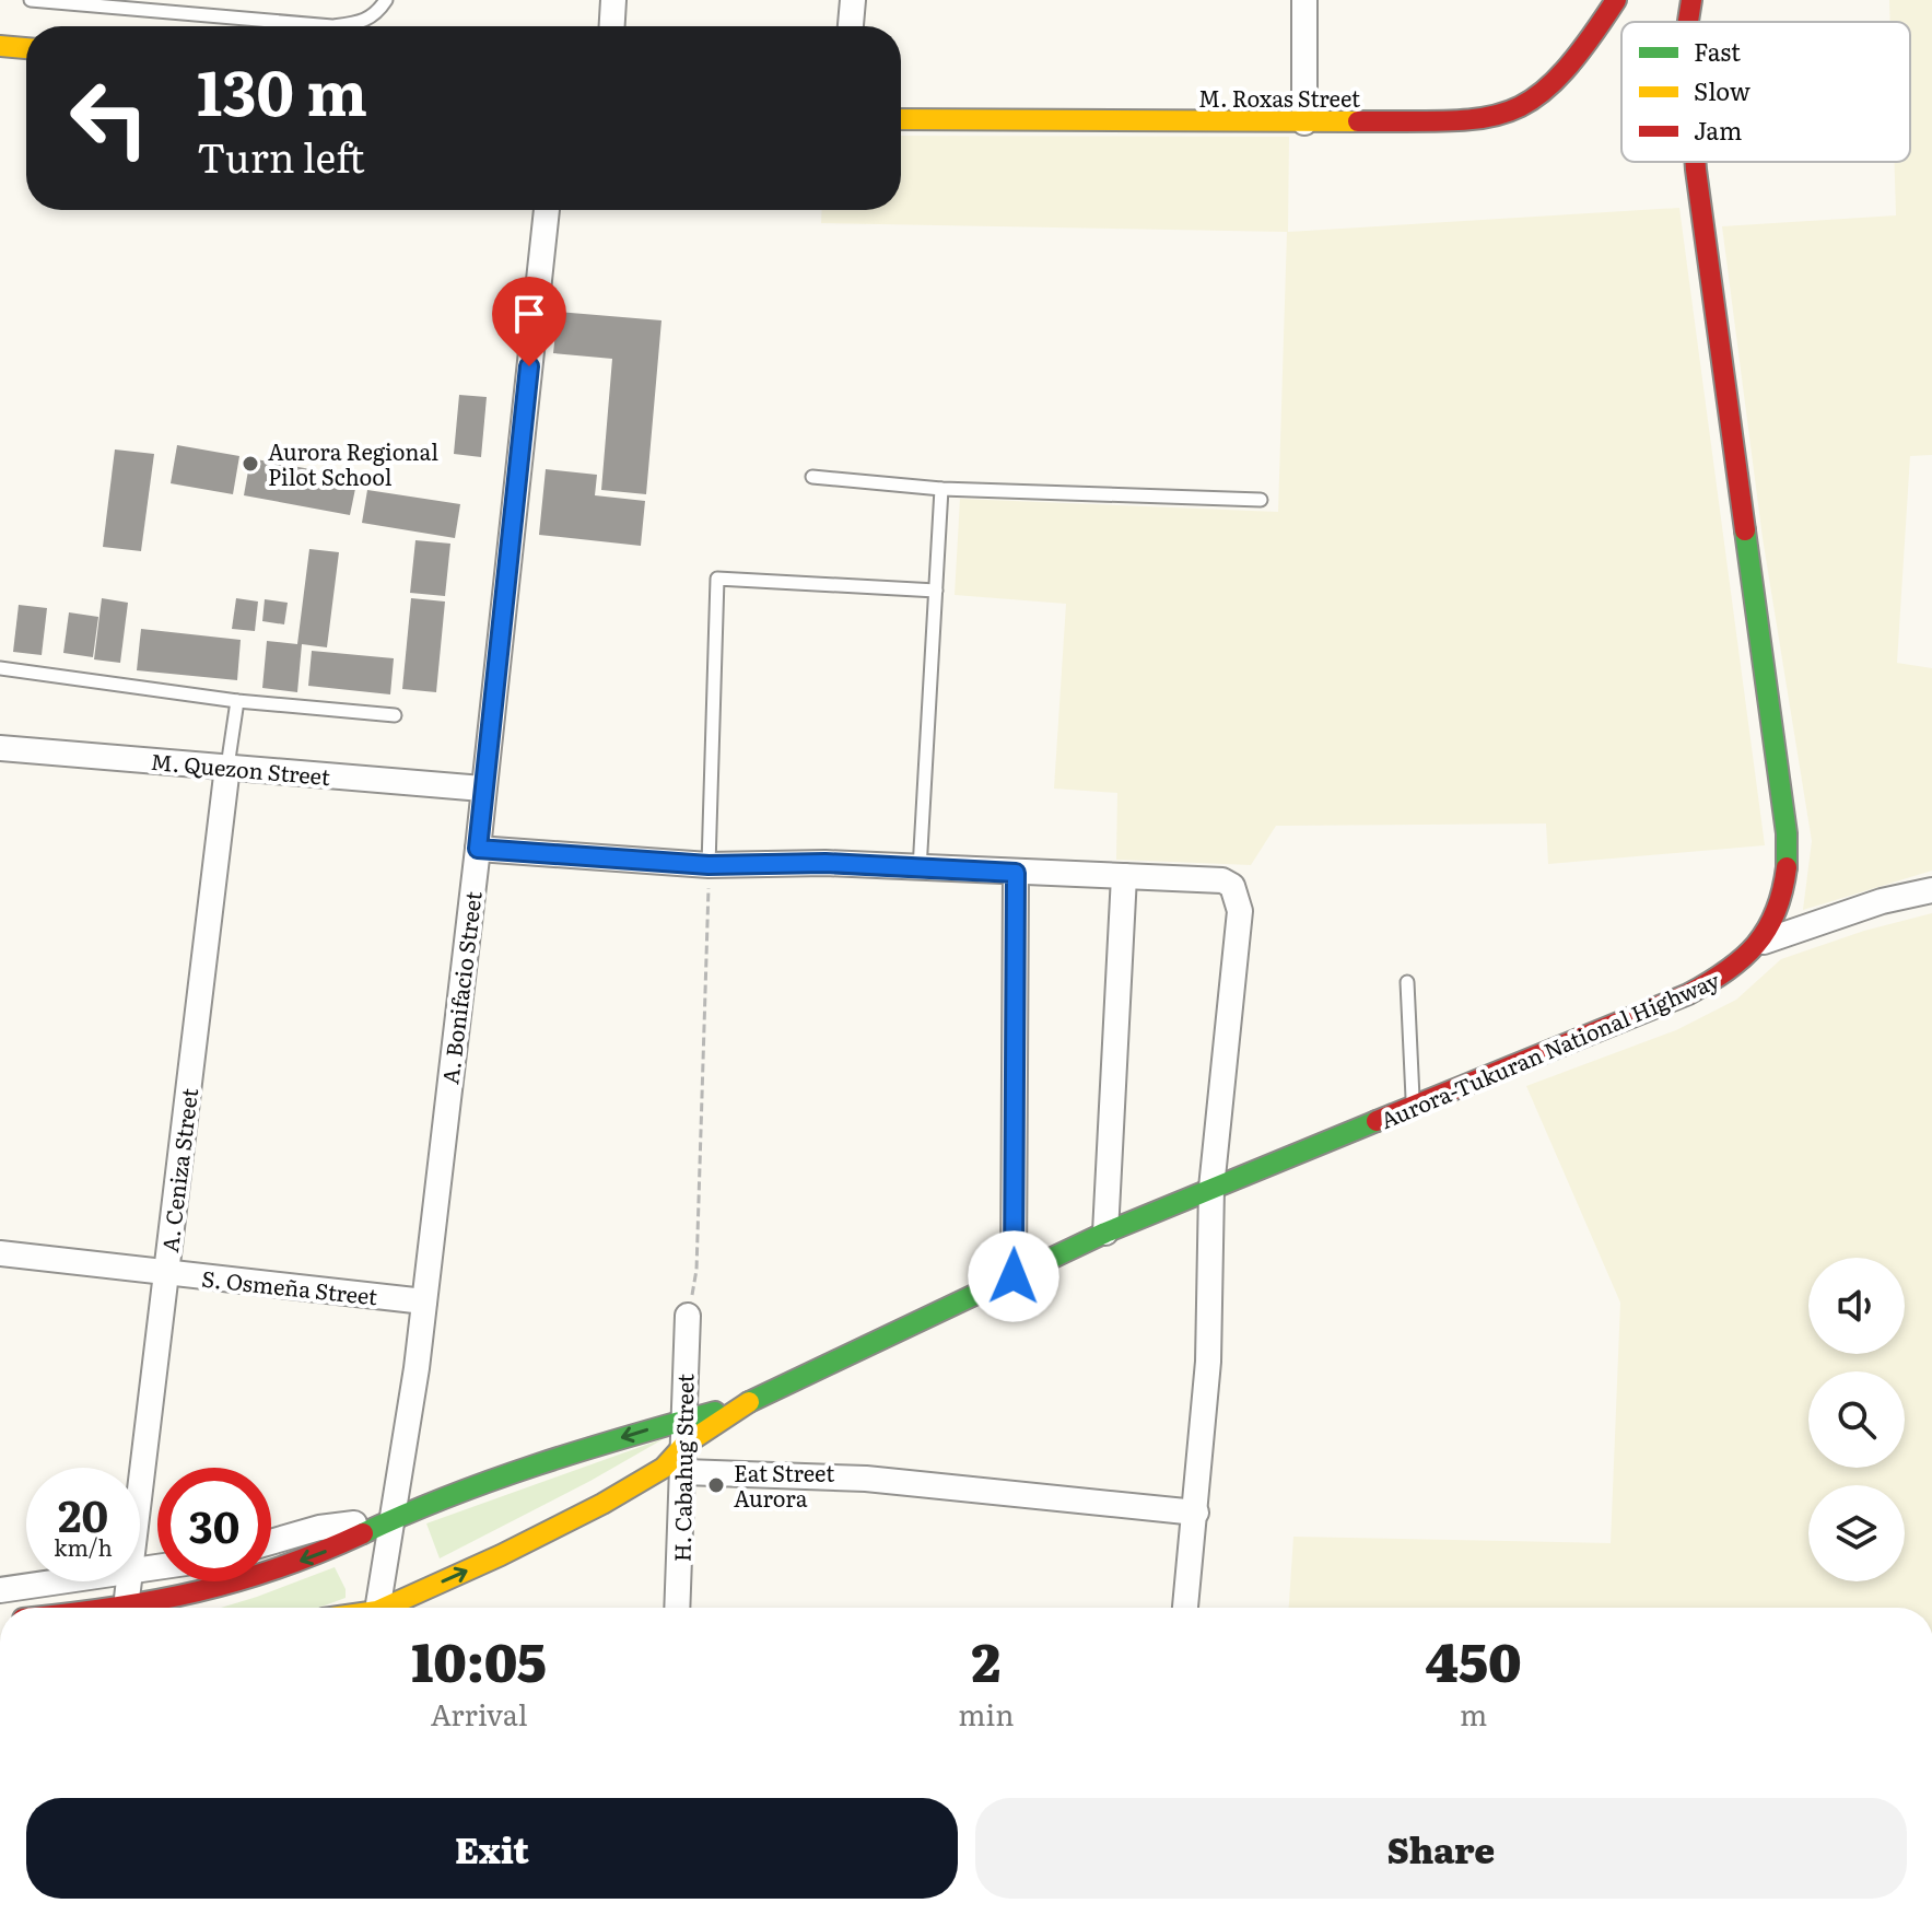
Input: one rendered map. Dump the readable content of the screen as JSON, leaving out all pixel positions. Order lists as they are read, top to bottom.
{
  "streets": {
    "main road": ["M. Roxas Street", "Aurora-Tukuran National Highway"],
    "street": [
      "M. Quezon Street",
      "A. Bonifacio Street",
      "A. Ceniza Street",
      "S. Osmeña Street",
      "H. Cabahug Street"
    ]
  },
  "crossings": [
    ["M. Quezon Street", "A. Bonifacio Street"],
    ["M. Quezon Street", "A. Ceniza Street"],
    ["A. Bonifacio Street", "Aurora-Tukuran National Highway"],
    ["A. Bonifacio Street", "S. Osmeña Street"],
    ["Aurora-Tukuran National Highway", "H. Cabahug Street"],
    ["A. Ceniza Street", "S. Osmeña Street"]
  ],
  "places": ["Aurora Regional Pilot School", "Eat Street Aurora"],
  "legend": ["Fast", "Slow", "Jam"],
  "page": {
    "turn": ["130 m", "Turn left"],
    "speed": "20 km/h",
    "limit": "30",
    "eta": [
      "10:05",
      "Arrival",
      "2",
      "min",
      "450",
      "m"
    ],
    "buttons": ["Exit", "Share"]
  }
}
